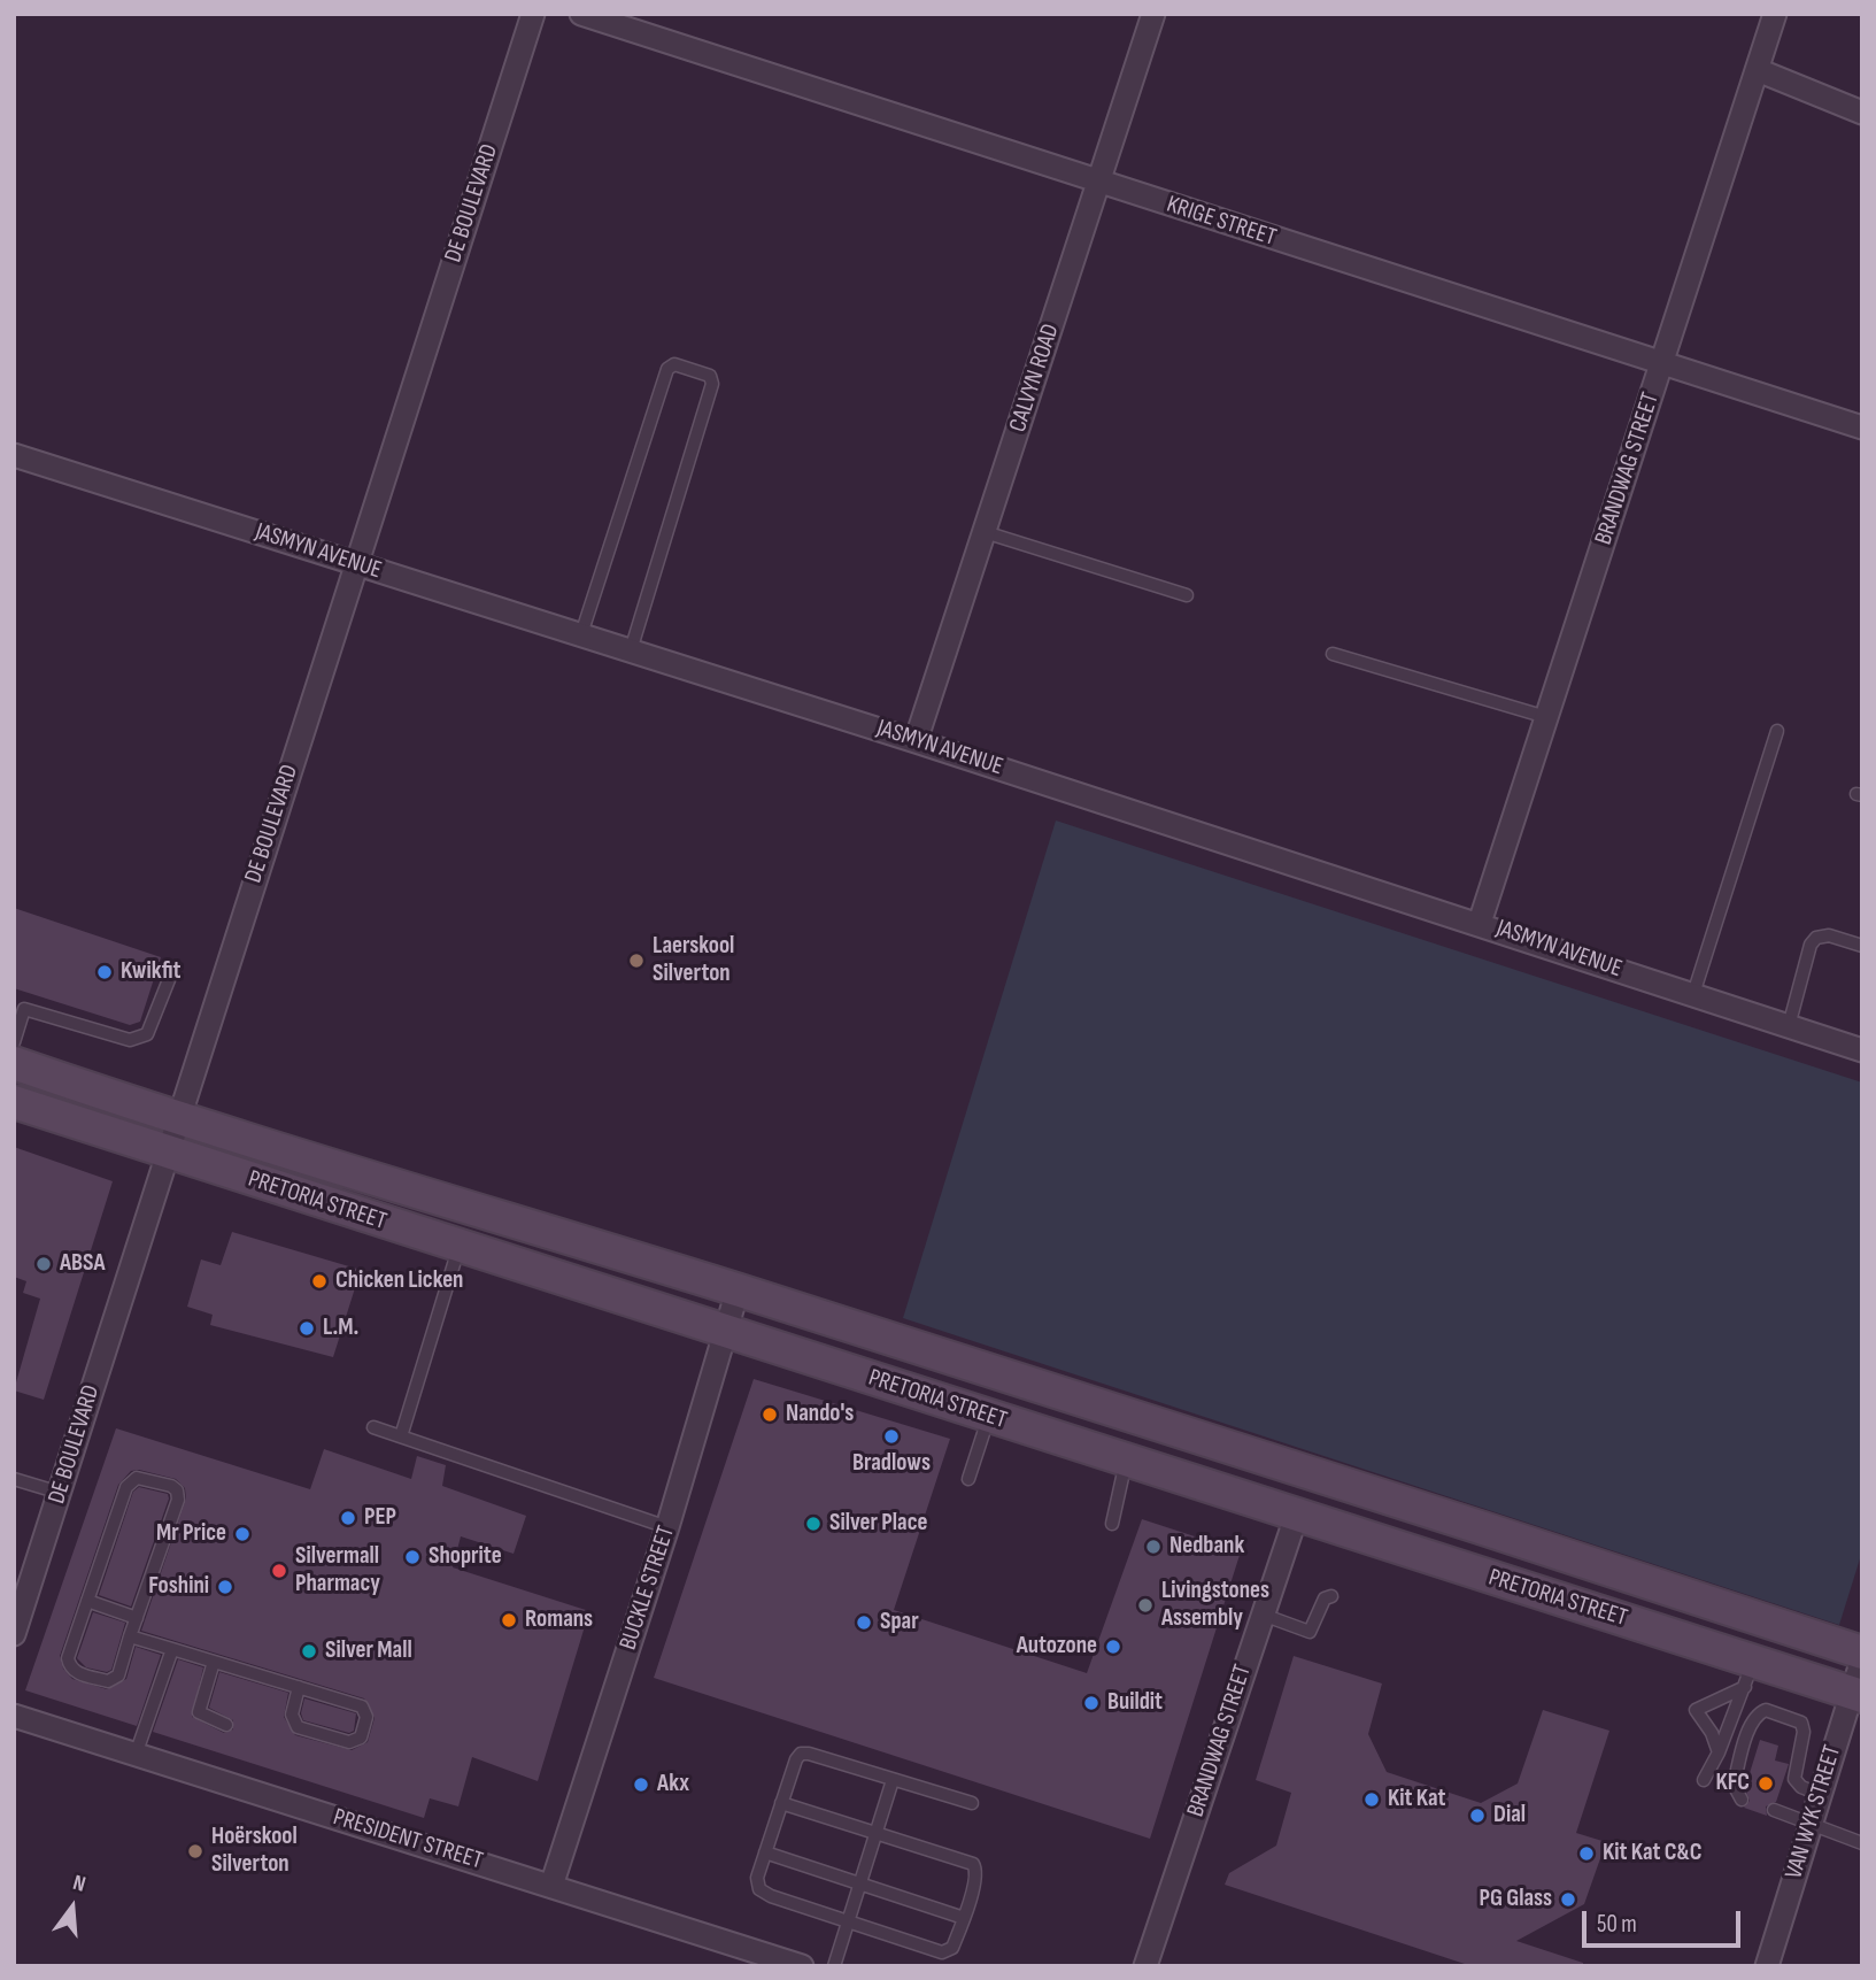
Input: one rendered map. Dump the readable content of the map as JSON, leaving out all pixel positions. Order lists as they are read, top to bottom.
{
  "streets": {
    "main road": ["PRETORIA STREET"],
    "street": [
      "DE BOULEVARD",
      "KRIGE STREET",
      "CALVYN ROAD",
      "BRANDWAG STREET",
      "JASMYN AVENUE",
      "BUCKLE STREET",
      "VAN WYK STREET",
      "PRESIDENT STREET"
    ]
  },
  "crossings": [
    ["DE BOULEVARD", "JASMYN AVENUE"],
    ["DE BOULEVARD", "PRETORIA STREET"],
    ["KRIGE STREET", "CALVYN ROAD"],
    ["KRIGE STREET", "BRANDWAG STREET"],
    ["CALVYN ROAD", "JASMYN AVENUE"],
    ["BRANDWAG STREET", "JASMYN AVENUE"],
    ["BRANDWAG STREET", "PRETORIA STREET"],
    ["PRETORIA STREET", "BUCKLE STREET"],
    ["PRETORIA STREET", "VAN WYK STREET"],
    ["BUCKLE STREET", "PRESIDENT STREET"]
  ],
  "places": [
    "Laerskool Silverton",
    "Kwikfit",
    "ABSA",
    "Chicken Licken",
    "L.M.",
    "Nando's",
    "Bradlows",
    "PEP",
    "Silver Place",
    "Mr Price",
    "Nedbank",
    "Shoprite",
    "Silvermall Pharmacy",
    "Foshini",
    "Livingstones Assembly",
    "Romans",
    "Spar",
    "Autozone",
    "Silver Mall",
    "Buildit",
    "KFC",
    "Akx",
    "Kit Kat",
    "Dial",
    "Hoërskool Silverton",
    "Kit Kat C&C",
    "PG Glass"
  ],
  "scale_bar": "50 m",
  "north": "top"
}
